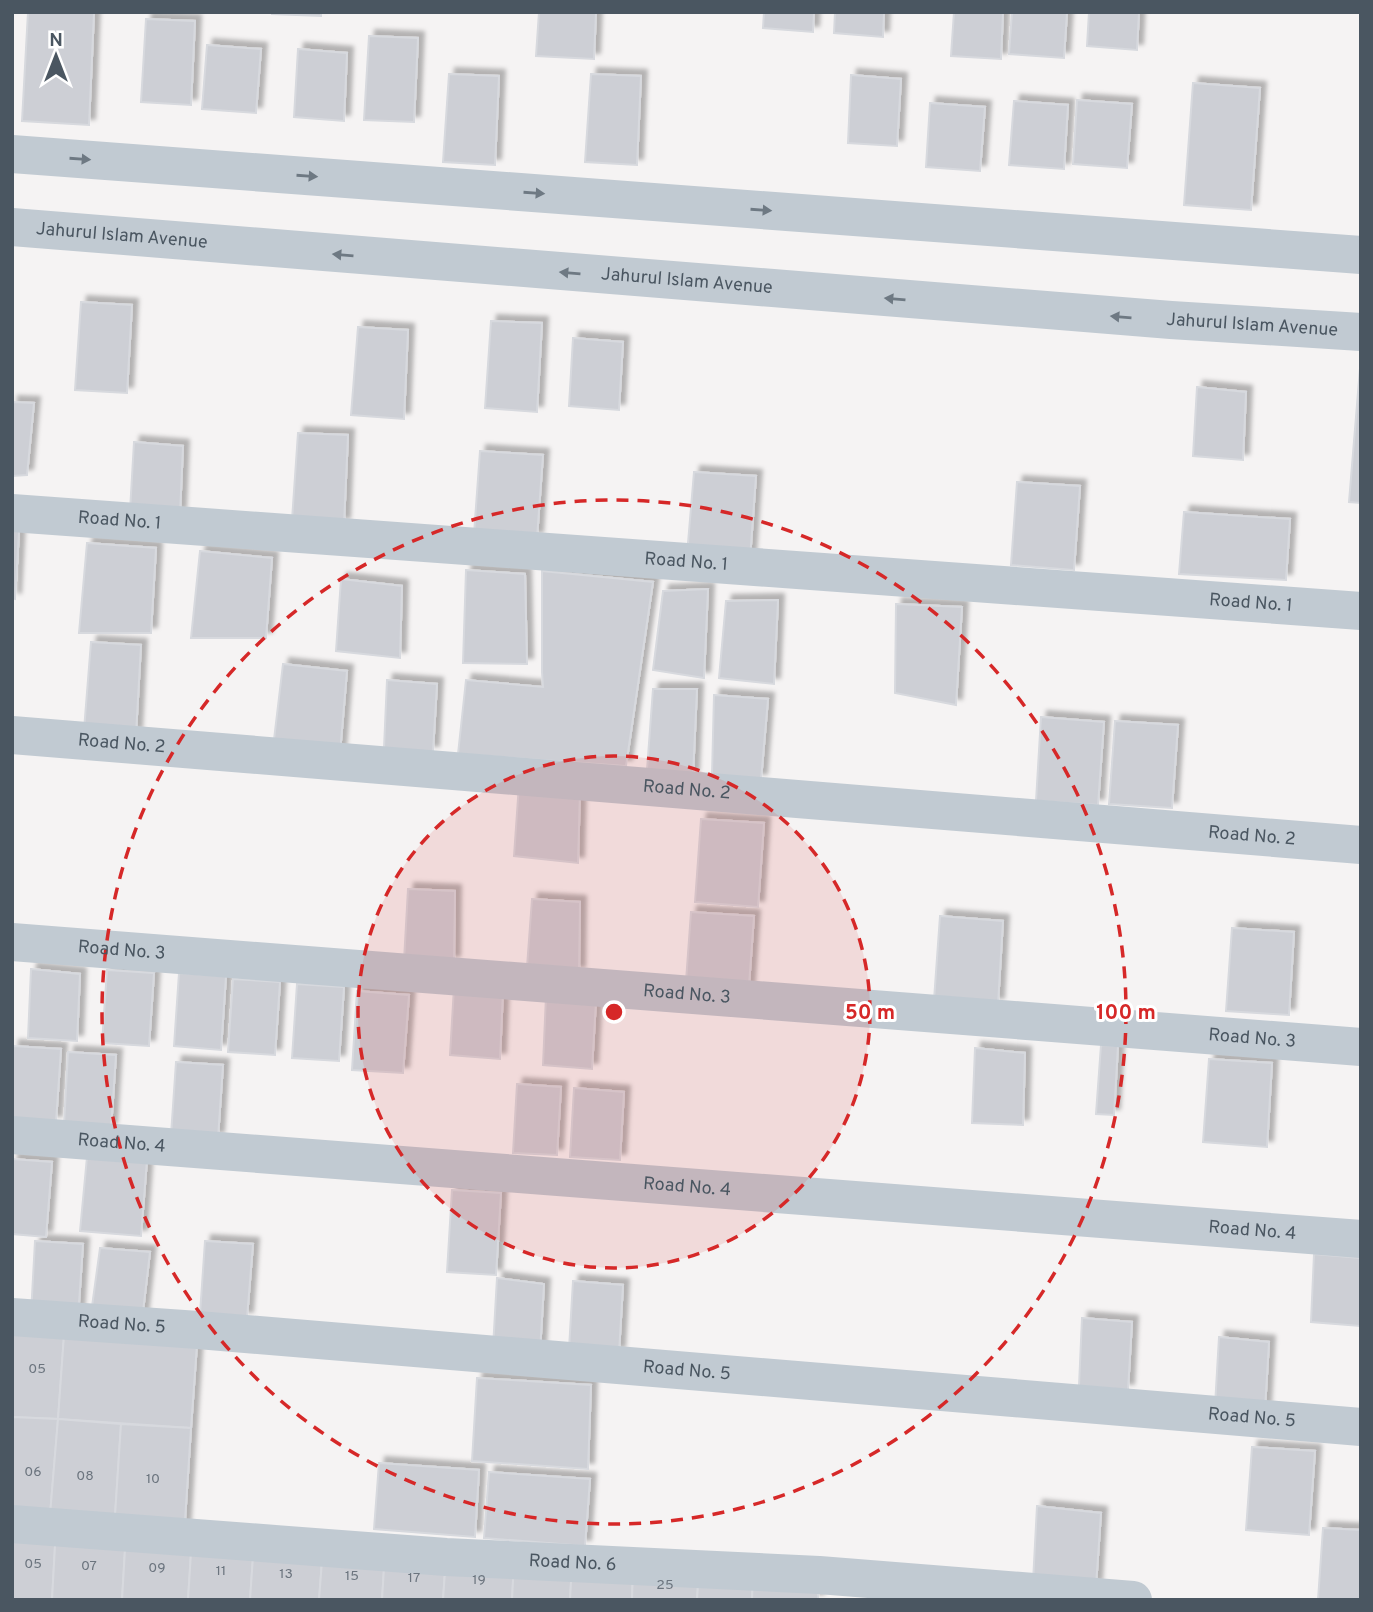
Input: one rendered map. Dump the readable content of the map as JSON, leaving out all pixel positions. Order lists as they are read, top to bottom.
{
  "streets": {
    "street": [
      "Jahurul Islam Avenue",
      "Road No. 1",
      "Road No. 2",
      "Road No. 3",
      "Road No. 4",
      "Road No. 5",
      "Road No. 6"
    ]
  },
  "house_numbers": [
    "05",
    "06",
    "08",
    "10",
    "05",
    "07",
    "09",
    "11",
    "13",
    "15",
    "17",
    "19",
    "25"
  ],
  "north": "top",
  "rings": ["50 m", "100 m"]
}
